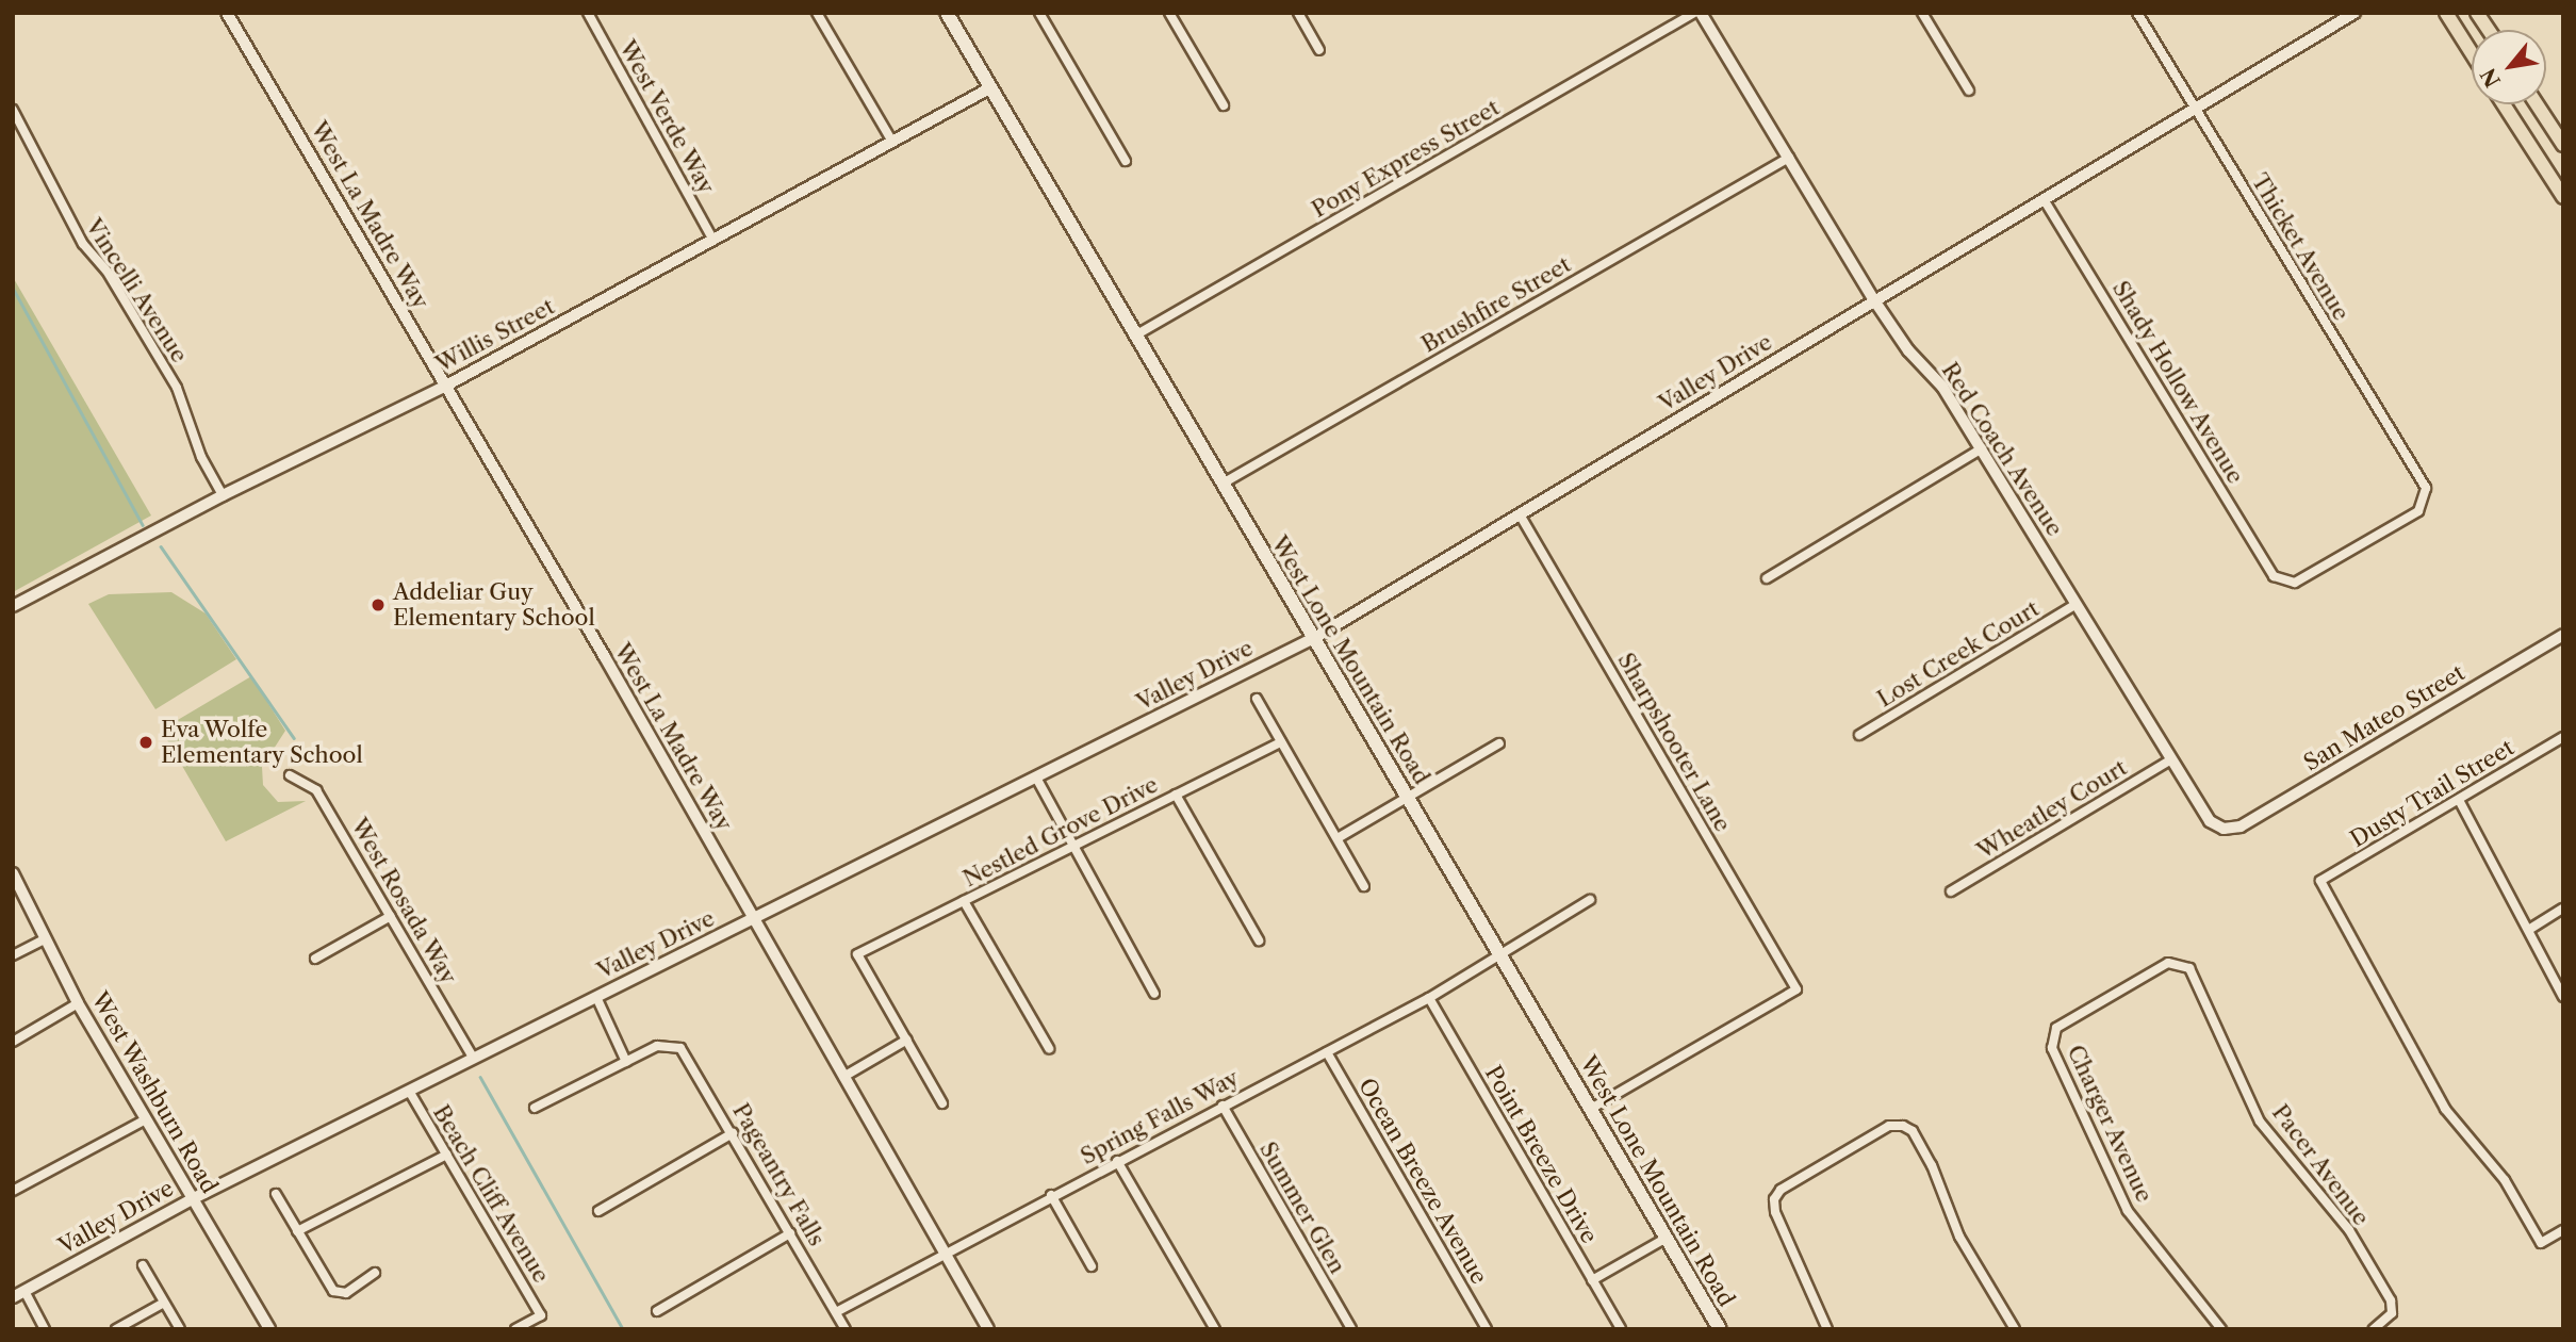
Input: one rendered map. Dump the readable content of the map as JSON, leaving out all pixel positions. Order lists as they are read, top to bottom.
{
  "streets": {
    "main road": ["West Lone Mountain Road"],
    "street": [
      "West Verde Way",
      "Pony Express Street",
      "West La Madre Way",
      "Thicket Avenue",
      "Vincelli Avenue",
      "Brushfire Street",
      "Willis Street",
      "Valley Drive",
      "Shady Hollow Avenue",
      "Red Coach Avenue",
      "Lost Creek Court",
      "San Mateo Street",
      "Sharpshooter Lane",
      "Dusty Trail Street",
      "Wheatley Court",
      "Nestled Grove Drive",
      "West Rosada Way",
      "West Washburn Road",
      "Spring Falls Way",
      "Charger Avenue",
      "Point Breeze Drive",
      "Pacer Avenue",
      "Pageantry Falls",
      "Ocean Breeze Avenue",
      "Beach Cliff Avenue",
      "Summer Glen"
    ]
  },
  "crossings": [
    ["West Verde Way", "Willis Street"],
    ["Pony Express Street", "Red Coach Avenue"],
    ["Pony Express Street", "West Lone Mountain Road"],
    ["West La Madre Way", "Willis Street"],
    ["West La Madre Way", "Valley Drive"],
    ["West La Madre Way", "Spring Falls Way"],
    ["Thicket Avenue", "Valley Drive"],
    ["Thicket Avenue", "Shady Hollow Avenue"],
    ["Vincelli Avenue", "Willis Street"],
    ["Brushfire Street", "Red Coach Avenue"],
    ["Brushfire Street", "West Lone Mountain Road"],
    ["Willis Street", "West Lone Mountain Road"],
    ["Valley Drive", "Shady Hollow Avenue"],
    ["Valley Drive", "Red Coach Avenue"],
    ["Valley Drive", "West Lone Mountain Road"],
    ["Valley Drive", "Sharpshooter Lane"],
    ["Valley Drive", "West Rosada Way"],
    ["Valley Drive", "West Washburn Road"],
    ["Valley Drive", "Beach Cliff Avenue"],
    ["Red Coach Avenue", "Lost Creek Court"],
    ["Red Coach Avenue", "San Mateo Street"],
    ["Red Coach Avenue", "Wheatley Court"],
    ["West Lone Mountain Road", "Sharpshooter Lane"],
    ["West Lone Mountain Road", "Spring Falls Way"],
    ["Spring Falls Way", "Point Breeze Drive"],
    ["Spring Falls Way", "Pageantry Falls"],
    ["Spring Falls Way", "Ocean Breeze Avenue"],
    ["Spring Falls Way", "Summer Glen"],
    ["Charger Avenue", "Pacer Avenue"]
  ],
  "places": ["Addeliar Guy Elementary School", "Eva Wolfe Elementary School"],
  "north": "bottom left"
}
